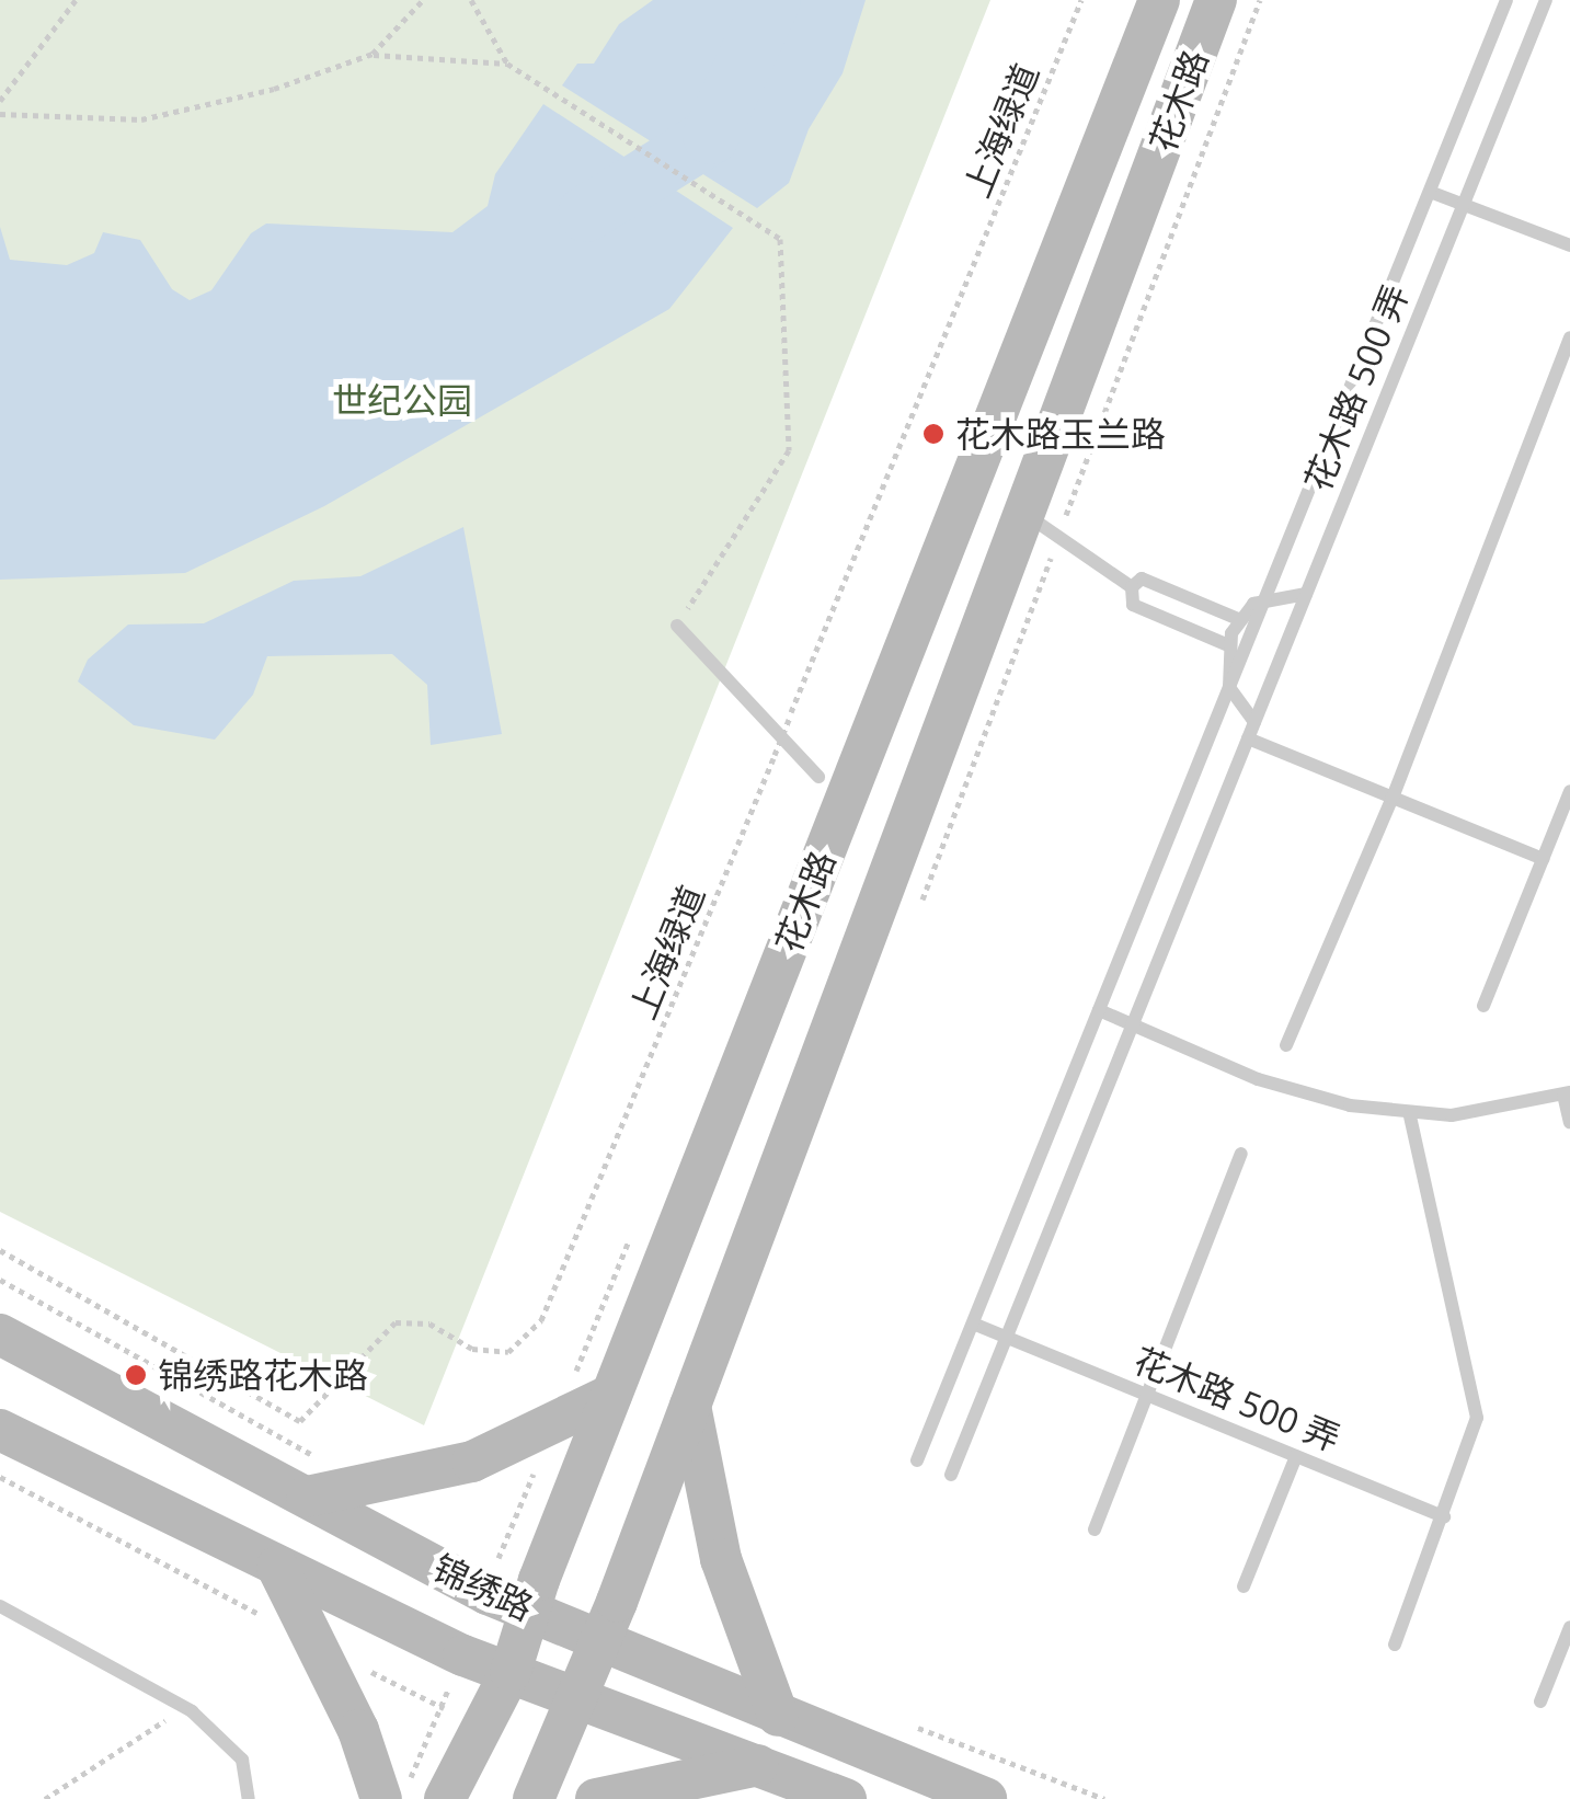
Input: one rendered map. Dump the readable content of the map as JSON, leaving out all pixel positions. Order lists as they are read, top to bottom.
{
  "streets": {
    "main road": ["花木路", "锦绣路"],
    "lane": ["花木路 500 弄"],
    "path": ["上海绿道"]
  },
  "crossings": [
    ["花木路", "锦绣路"]
  ],
  "parks": ["世纪公园"],
  "places": ["花木路玉兰路", "锦绣路花木路"]
}
